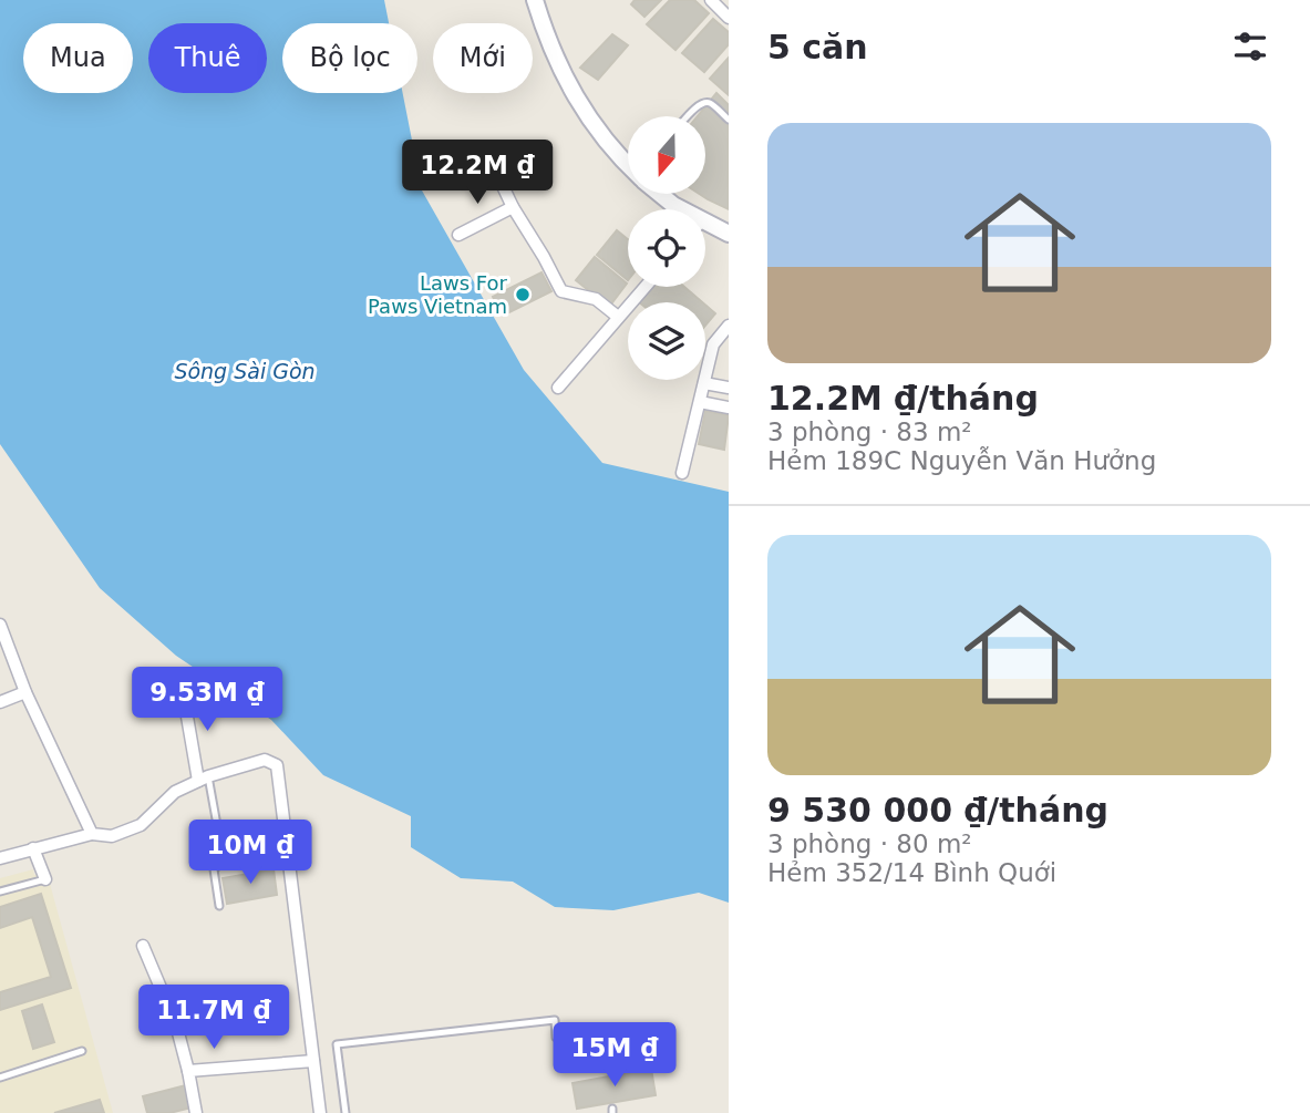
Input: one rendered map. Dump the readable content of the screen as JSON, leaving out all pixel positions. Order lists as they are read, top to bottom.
{
  "water": ["Sông Sài Gòn"],
  "places": ["Laws For Paws Vietnam"],
  "north": "bottom",
  "page": {
    "heading": "5 căn",
    "chip": [
      "Mua",
      "Thuê",
      "Bộ lọc",
      "Mới"
    ],
    "list": [
      {
        "name": "12.2M ₫/tháng",
        "note": "3 phòng · 83 m² · Hẻm 189C Nguyễn Văn Hưởng"
      },
      {
        "name": "9 530 000 ₫/tháng",
        "note": "3 phòng · 80 m² · Hẻm 352/14 Bình Quới"
      }
    ],
    "price": [
      "12.2M ₫",
      "9.53M ₫",
      "10M ₫",
      "11.7M ₫",
      "15M ₫"
    ]
  }
}
